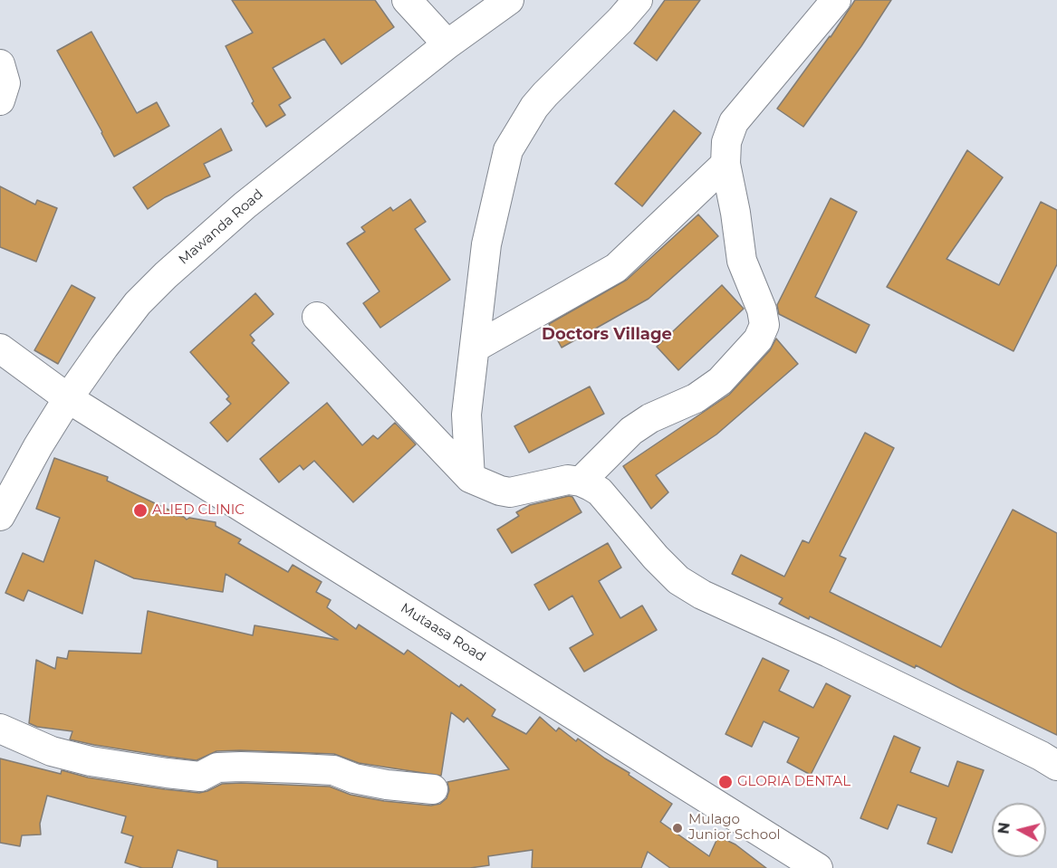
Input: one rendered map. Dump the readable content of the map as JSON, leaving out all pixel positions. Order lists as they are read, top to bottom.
{
  "streets": {
    "street": ["Mawanda Road", "Mutaasa Road"]
  },
  "crossings": [
    ["Mawanda Road", "Mutaasa Road"]
  ],
  "districts": ["Doctors Village"],
  "places": ["ALIED CLINIC", "GLORIA DENTAL", "Mulago Junior School"],
  "north": "left"
}
